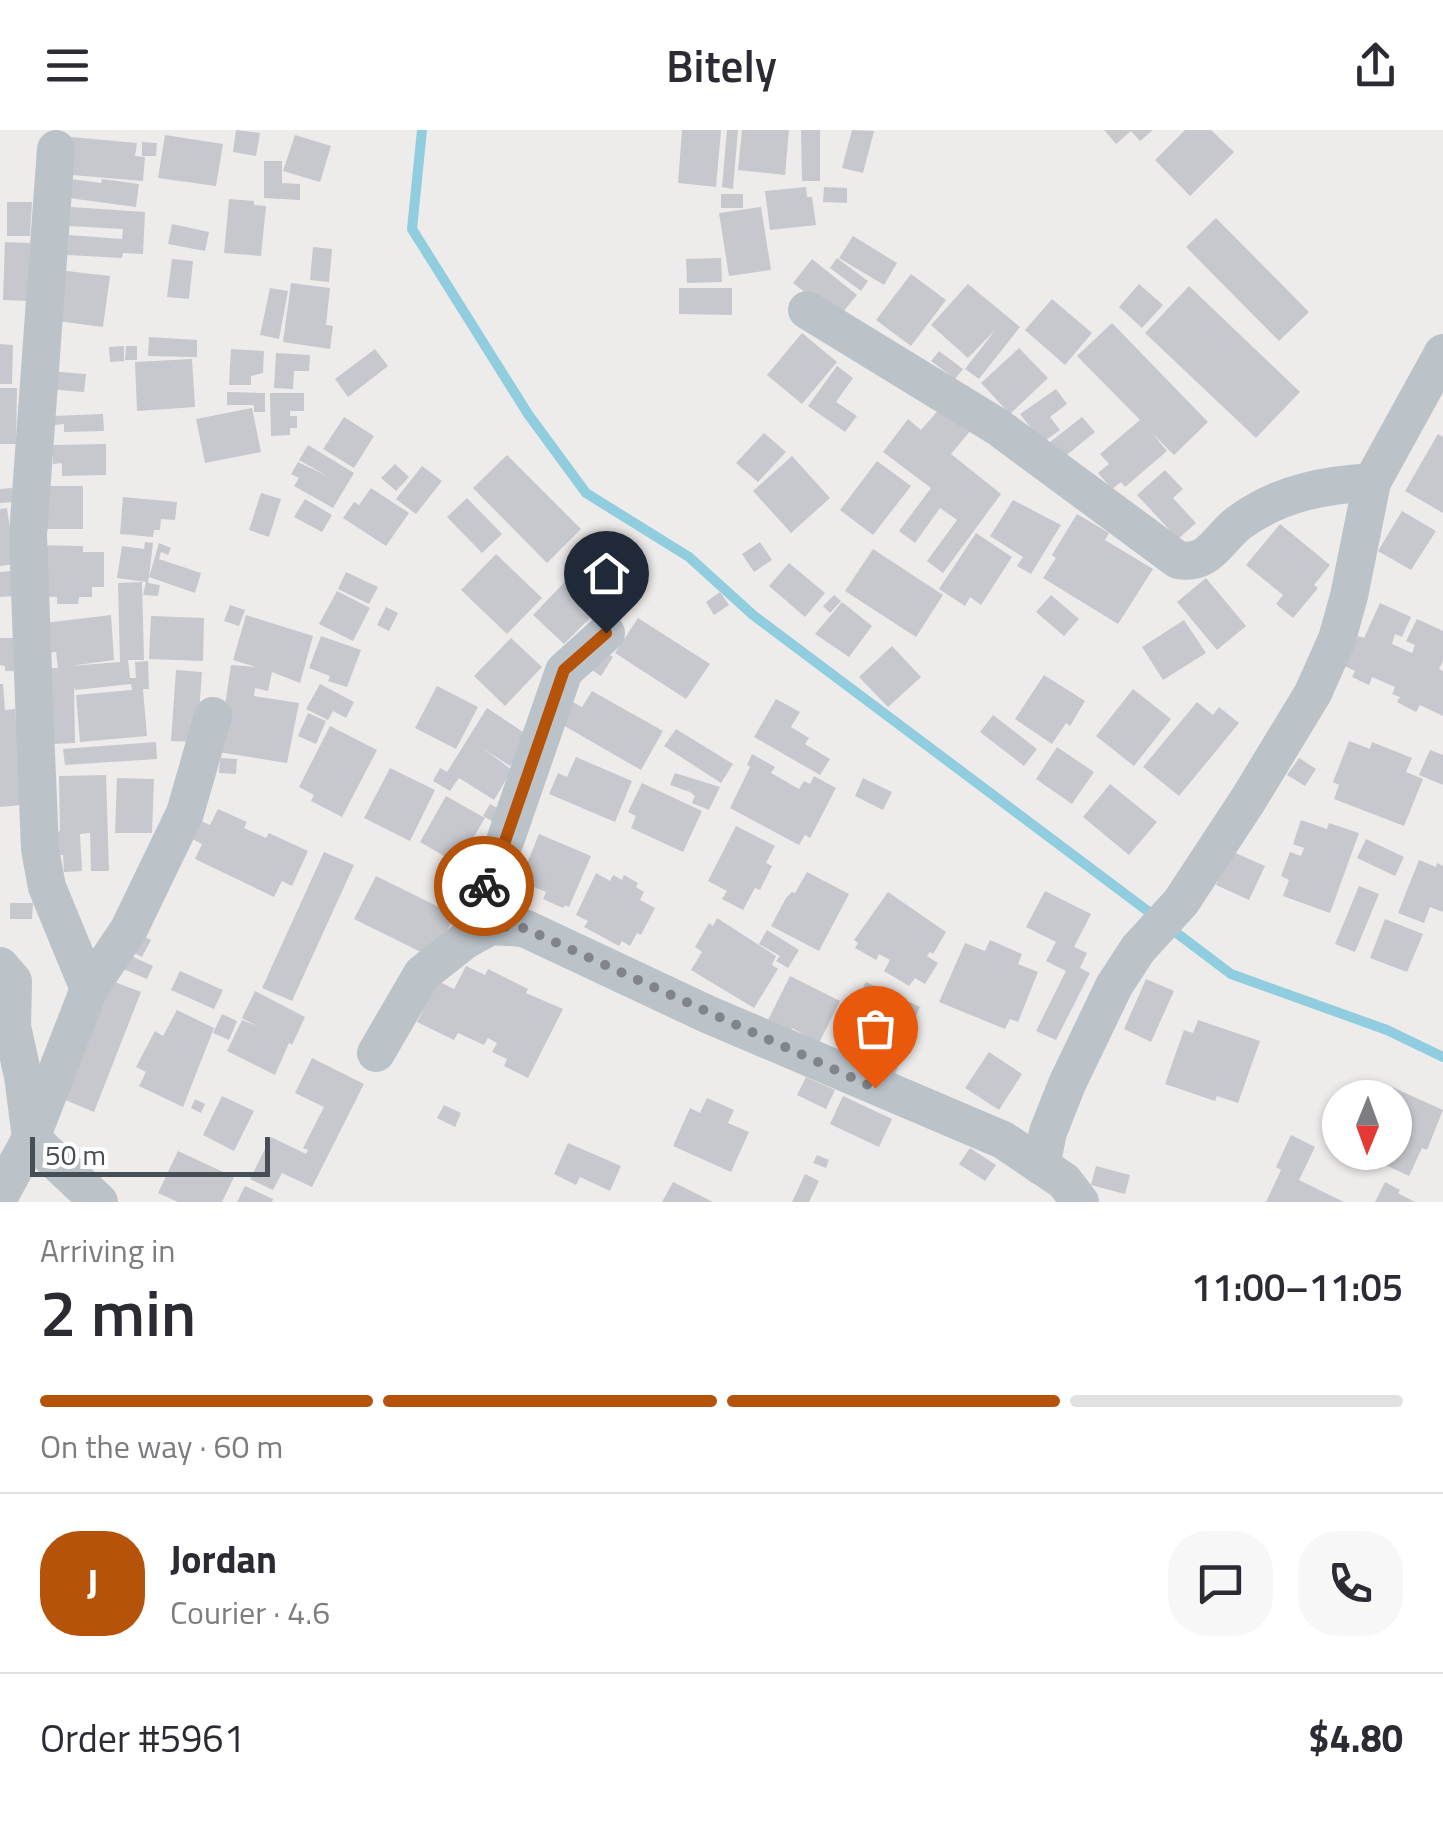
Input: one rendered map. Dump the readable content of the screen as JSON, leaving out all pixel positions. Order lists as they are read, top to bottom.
{
  "scale_bar": "50 m",
  "north": "bottom",
  "page": {
    "header": "Bitely",
    "scale": "50 m",
    "heading": ["2 min", "Arriving in", "11:00–11:05"],
    "panel": [
      "Jordan",
      "Courier · 4.6",
      "Order #5961",
      "$4.80"
    ],
    "bar": "On the way · 60 m",
    "round": "J"
  }
}
